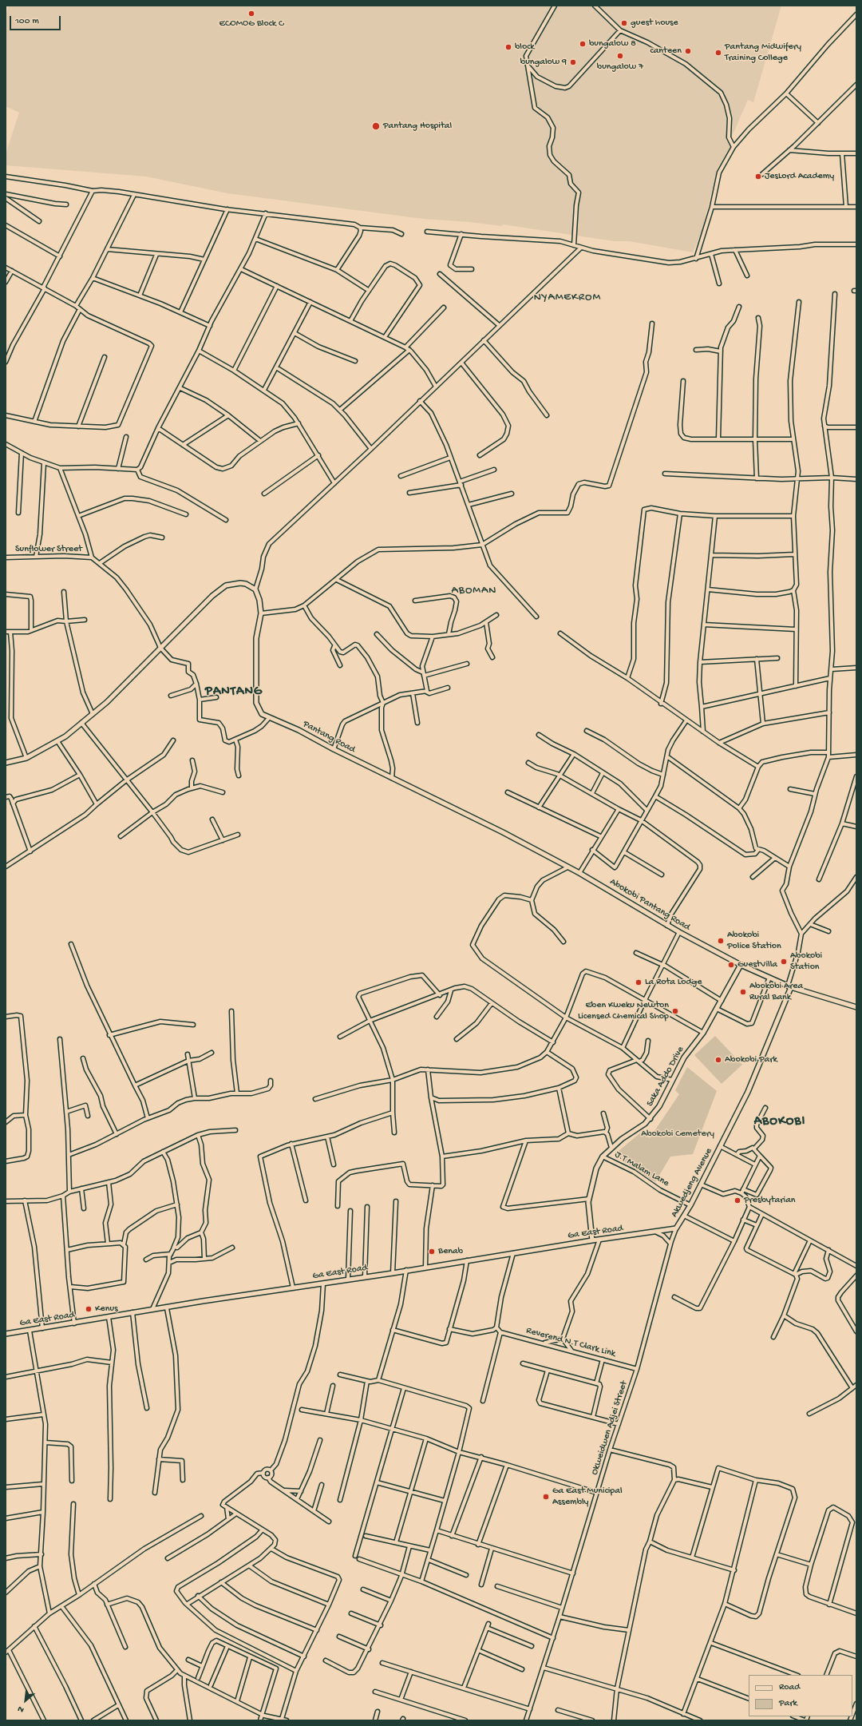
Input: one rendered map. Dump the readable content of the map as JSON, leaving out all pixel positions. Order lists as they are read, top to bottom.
{
  "streets": {
    "street": [
      "Sunflower Street",
      "Pantang Road",
      "Abokobi Pantang Road",
      "Saka Addo Drive",
      "J.T Malam Lane",
      "Akwedjeng Avenue",
      "Ga East Road",
      "Reverend N.T Clark Link",
      "Okweidwen Adjei Street"
    ]
  },
  "crossings": [
    ["Pantang Road", "Abokobi Pantang Road"],
    ["Abokobi Pantang Road", "Saka Addo Drive"],
    ["Abokobi Pantang Road", "Akwedjeng Avenue"],
    ["Saka Addo Drive", "J.T Malam Lane"],
    ["Saka Addo Drive", "Ga East Road"],
    ["J.T Malam Lane", "Akwedjeng Avenue"],
    ["Akwedjeng Avenue", "Ga East Road"],
    ["Akwedjeng Avenue", "Okweidwen Adjei Street"],
    ["Ga East Road", "Okweidwen Adjei Street"],
    ["Reverend N.T Clark Link", "Okweidwen Adjei Street"]
  ],
  "districts": [
    "NYAMEKROM",
    "ABOMAN",
    "PANTANG",
    "ABOKOBI"
  ],
  "parks": ["Abokobi Cemetery"],
  "places": [
    "ECOMOG Block C",
    "guest house",
    "bungalow 8",
    "block",
    "canteen",
    "Pantang Midwifery Training College",
    "bungalow 7",
    "bungalow 9",
    "Pantang Hospital",
    "JesLord Academy",
    "Abokobi Police Station",
    "Abokobi Station",
    "GuestVilla",
    "La Rota Lodge",
    "Abokobi Area Rural Bank",
    "Eben Kweku Newton Licensed Chemical Shop",
    "Abokobi Park",
    "Presbytarian",
    "Benab",
    "Kenus",
    "Ga East Municipal Assembly"
  ],
  "legend": ["Road", "Park"],
  "scale_bar": "100 m",
  "north": "bottom left"
}
